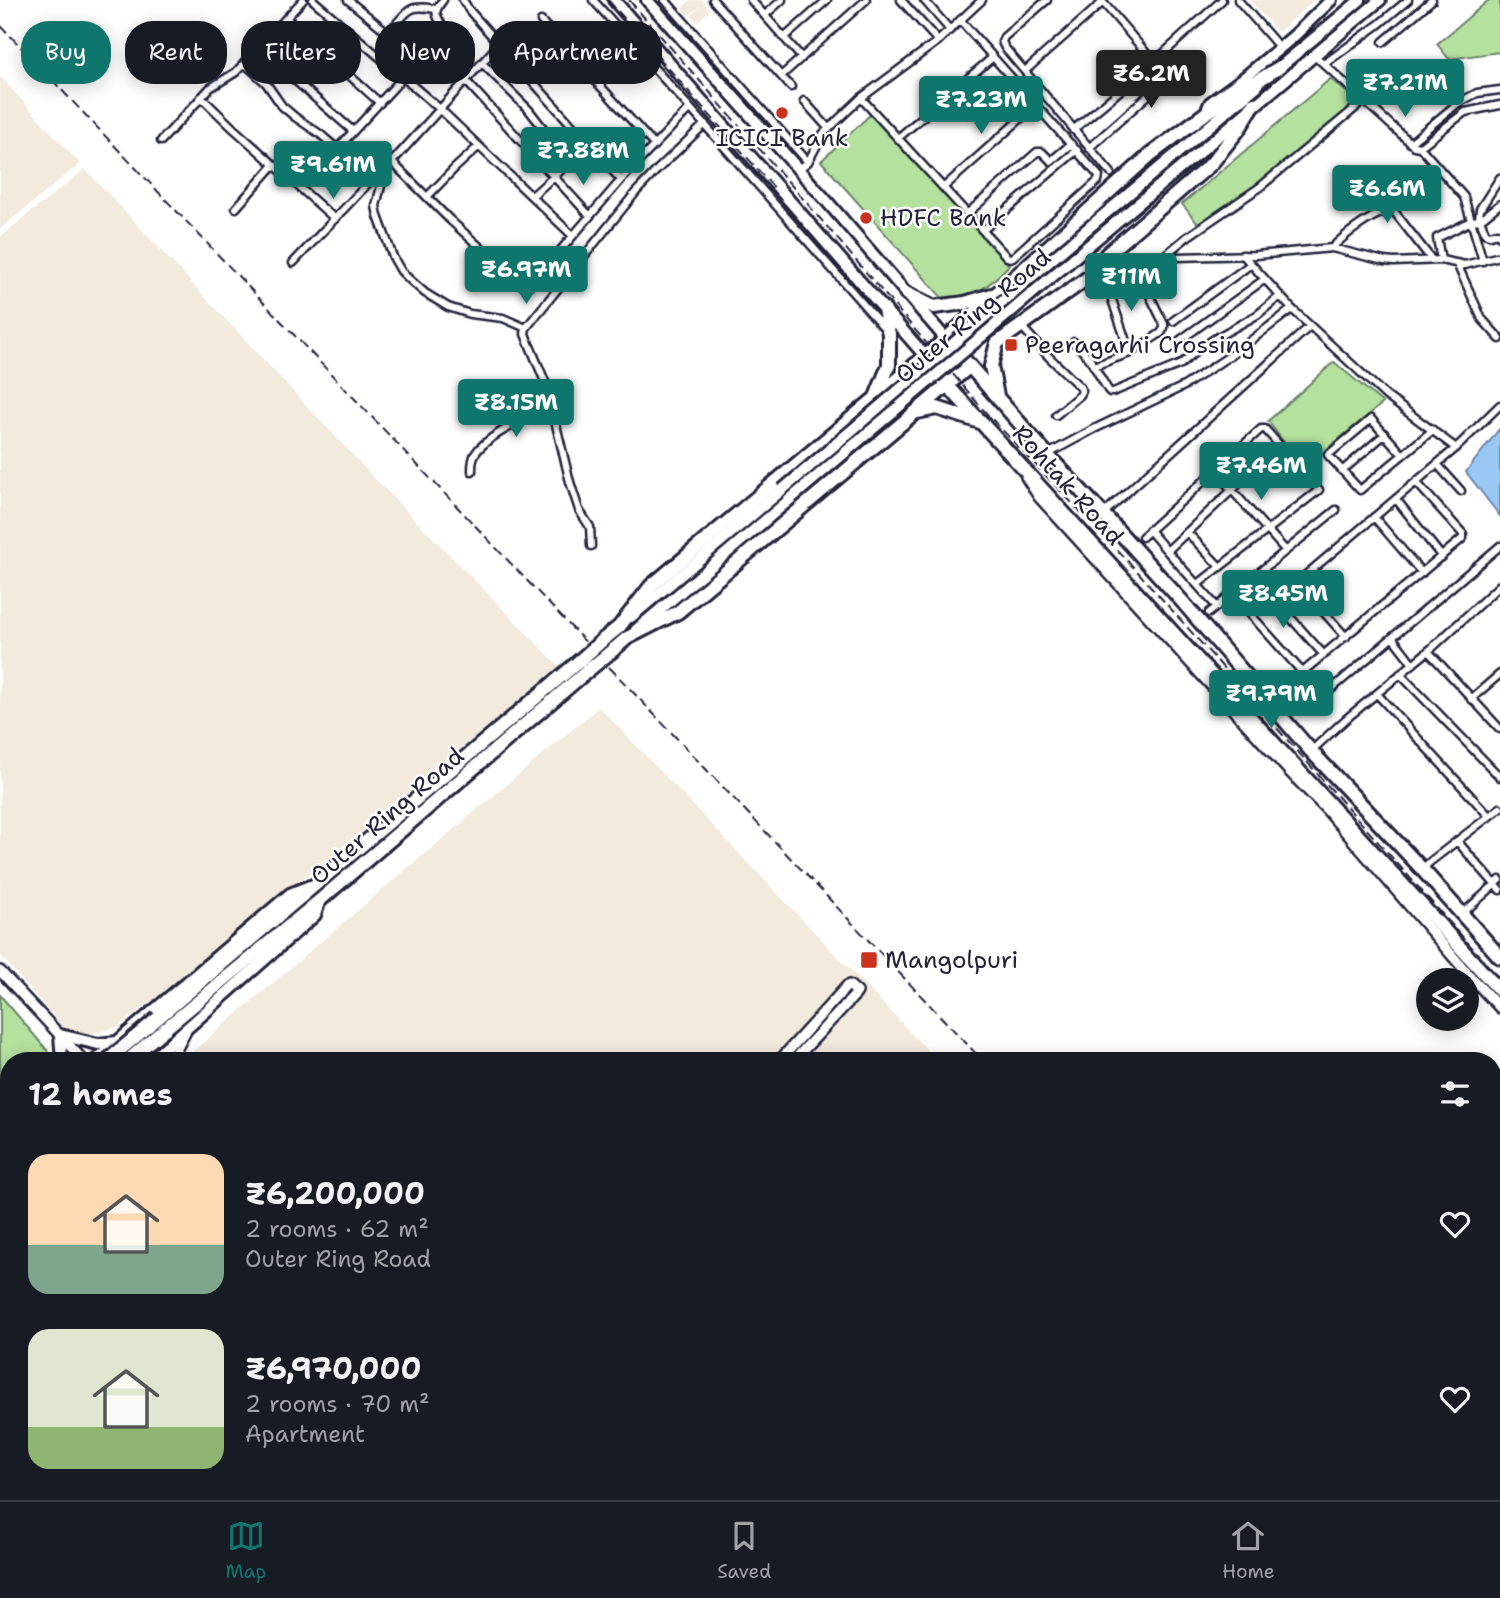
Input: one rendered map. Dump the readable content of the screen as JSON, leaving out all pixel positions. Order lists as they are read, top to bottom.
{
  "streets": {
    "highway": ["Outer Ring Road", "Rohtak Road"]
  },
  "crossings": [
    ["Outer Ring Road", "Rohtak Road"]
  ],
  "places": {
    "other": ["ICICI Bank", "HDFC Bank"],
    "transit": ["Peeragarhi Crossing", "Mangolpuri"]
  },
  "page": {
    "chip": [
      "Buy",
      "Rent",
      "Filters",
      "New",
      "Apartment"
    ],
    "price": [
      "₹6.2M",
      "₹7.21M",
      "₹7.23M",
      "₹7.88M",
      "₹9.61M",
      "₹6.6M",
      "₹6.97M",
      "₹11M",
      "₹8.15M",
      "₹7.46M",
      "₹8.45M",
      "₹9.79M"
    ],
    "heading": "12 homes",
    "list": [
      {
        "name": "₹6,200,000",
        "note": "2 rooms · 62 m² · Outer Ring Road"
      },
      {
        "name": "₹6,970,000",
        "note": "2 rooms · 70 m² · Apartment"
      }
    ],
    "tabs": ["Map", "Saved", "Home"]
  }
}
